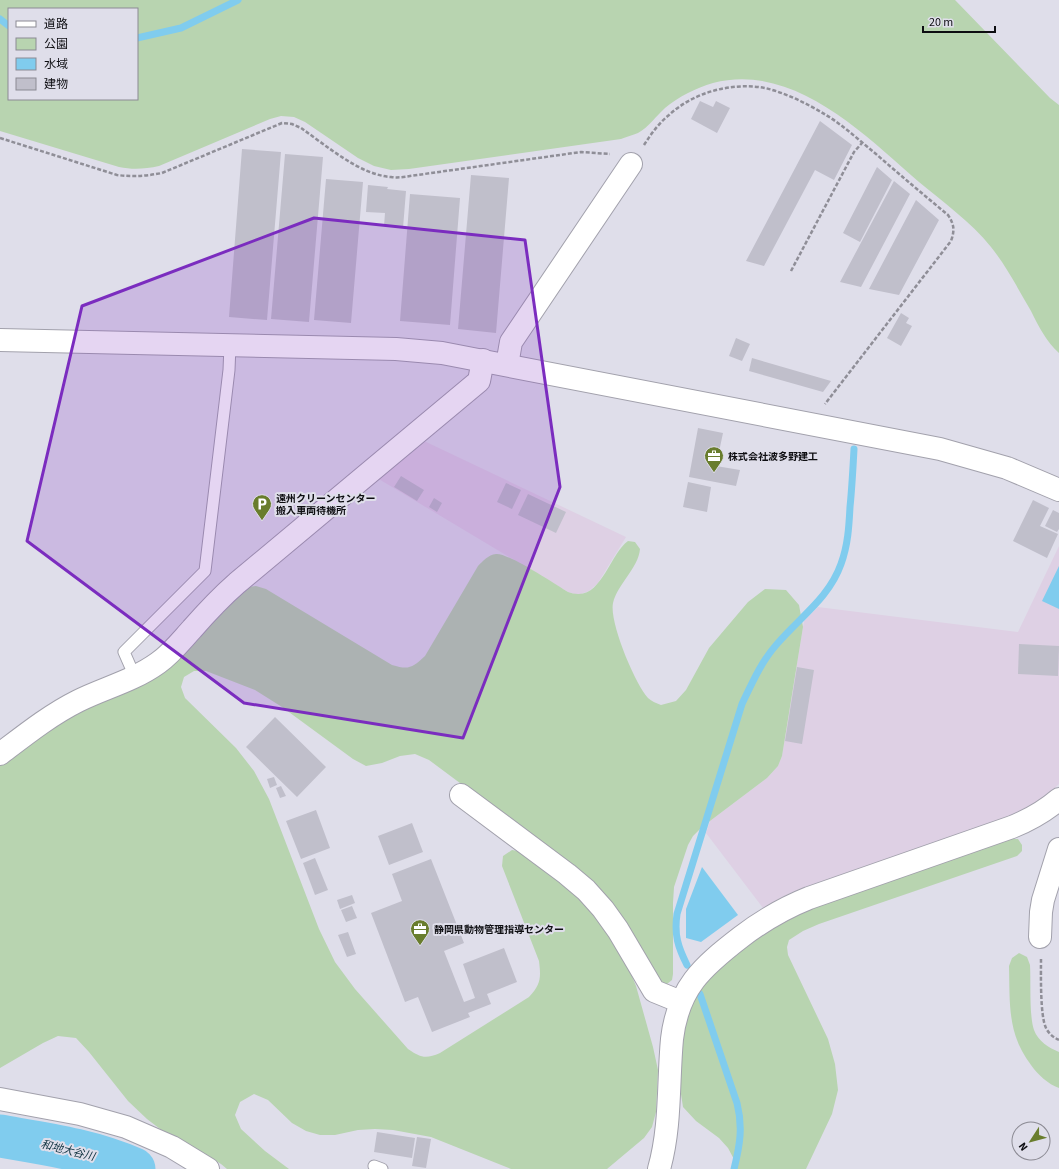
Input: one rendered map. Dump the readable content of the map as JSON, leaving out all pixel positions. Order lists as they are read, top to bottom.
{
  "water": ["和地大谷川"],
  "places": {
    "office": ["株式会社波多野建工", "静岡県動物管理指導センター"],
    "parking": ["遠州クリーンセンター 搬入車両待機所"]
  },
  "legend": [
    "道路",
    "公園",
    "水域",
    "建物"
  ],
  "scale_bar": "20 m",
  "north": "bottom left"
}
